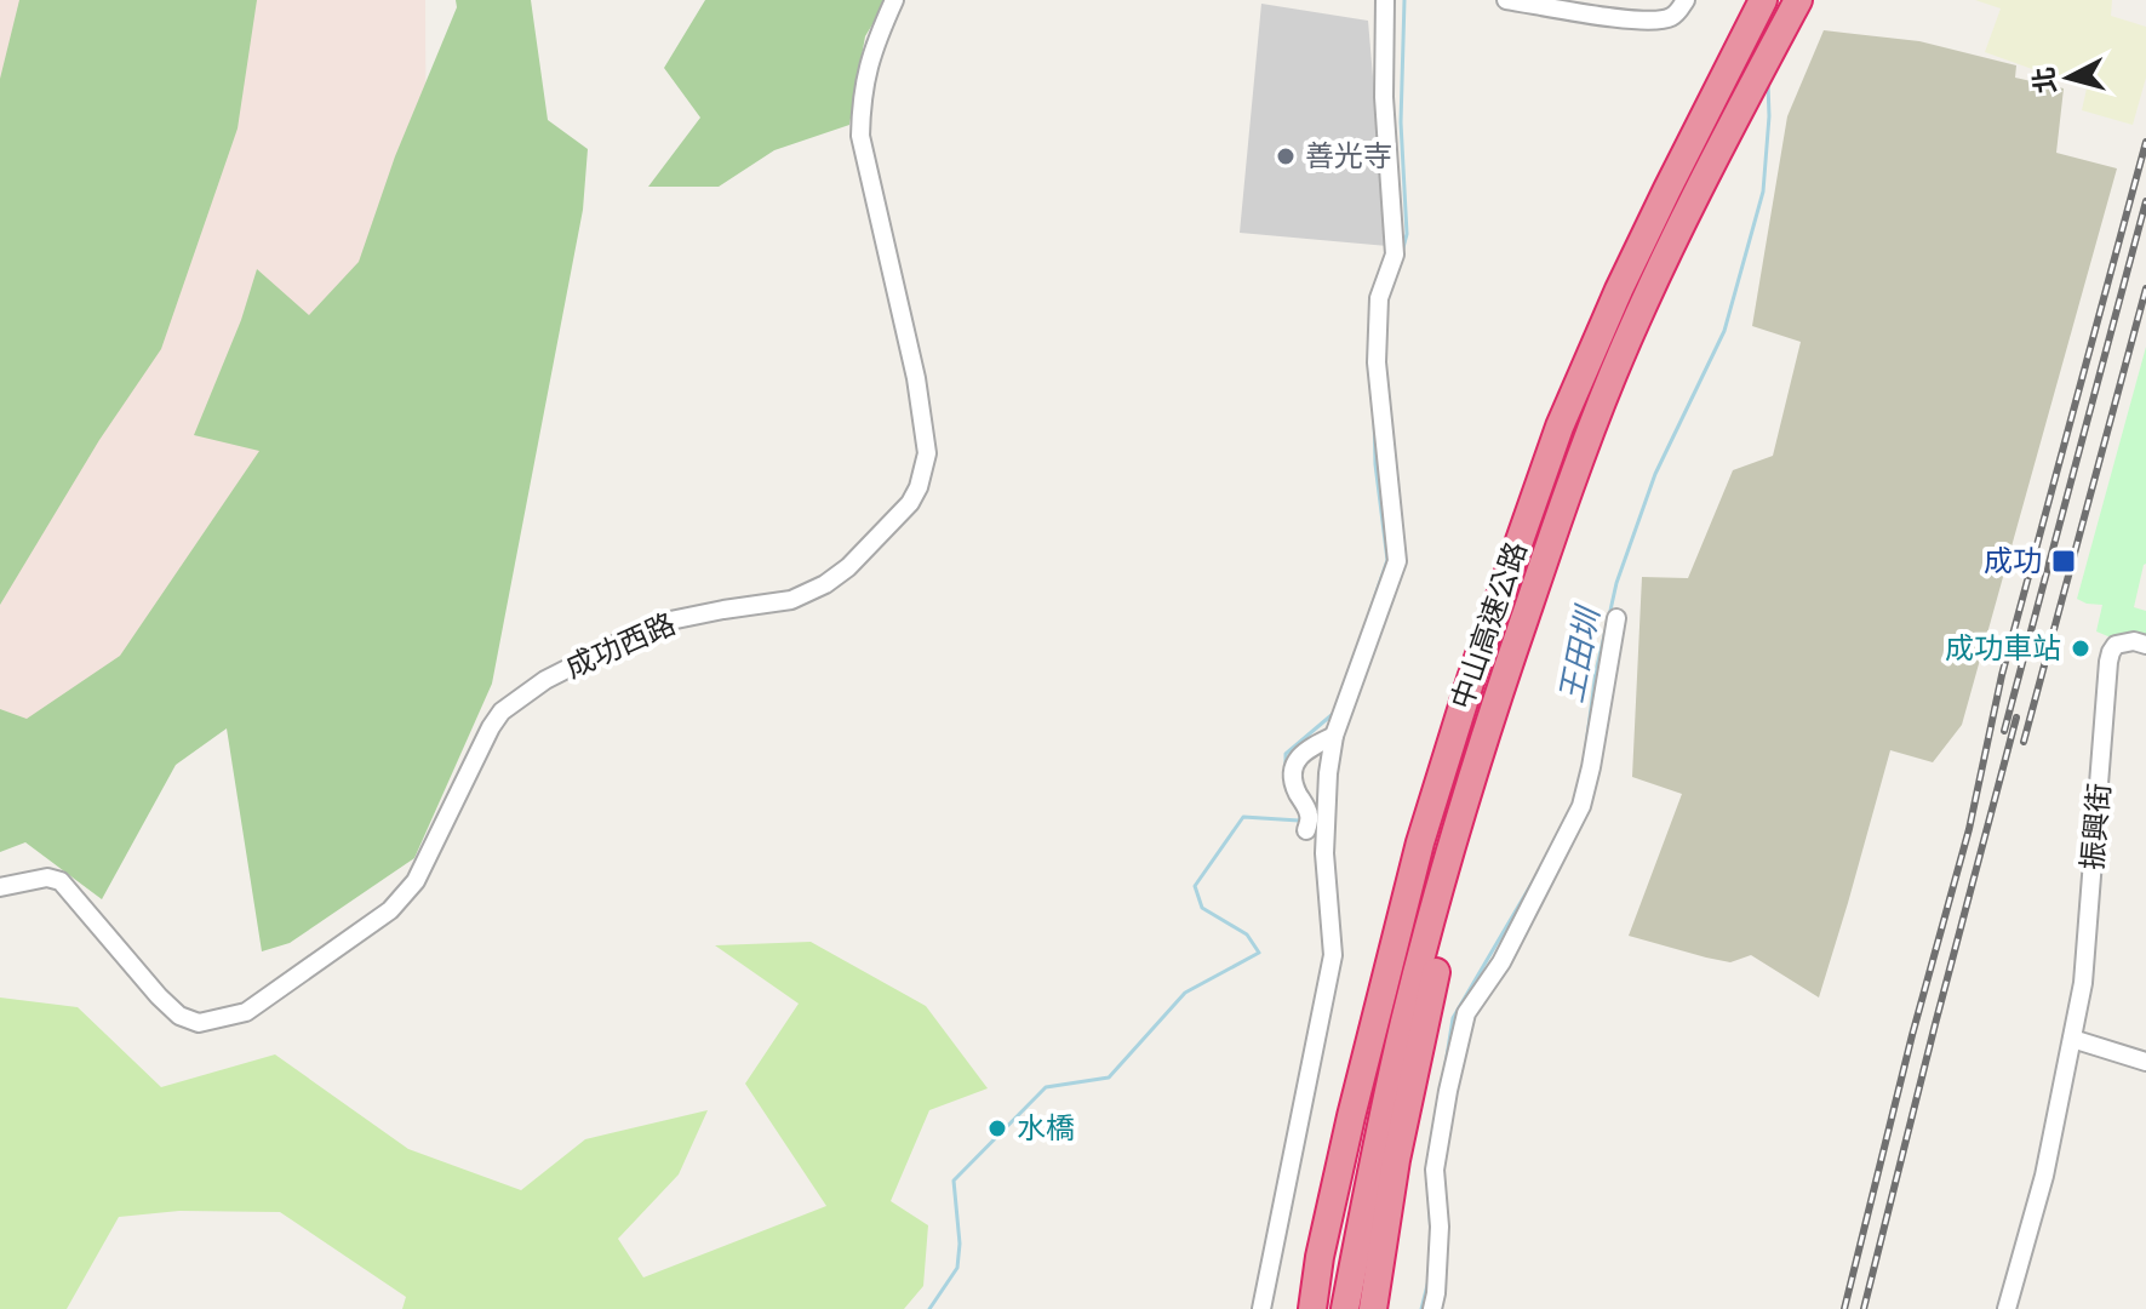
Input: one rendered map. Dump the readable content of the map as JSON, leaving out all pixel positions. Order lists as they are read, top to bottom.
{
  "streets": {
    "highway": ["中山高速公路"],
    "street": ["成功西路", "振興街"]
  },
  "water": ["王田圳"],
  "places": {
    "other": ["善光寺", "成功車站", "水橋"],
    "transit": ["成功"]
  },
  "north": "left"
}
